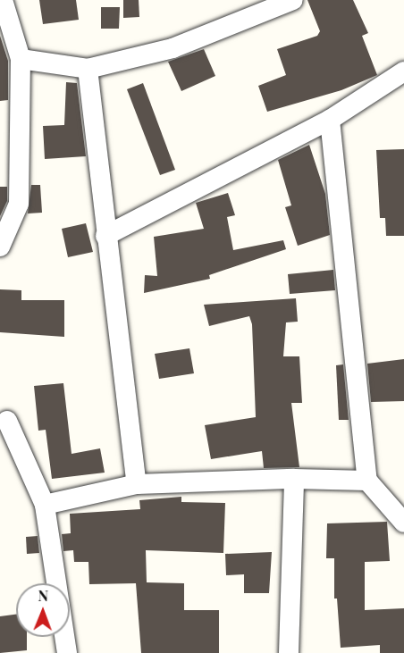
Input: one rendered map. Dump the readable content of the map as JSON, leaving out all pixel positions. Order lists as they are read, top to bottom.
{
  "north": "top"
}
